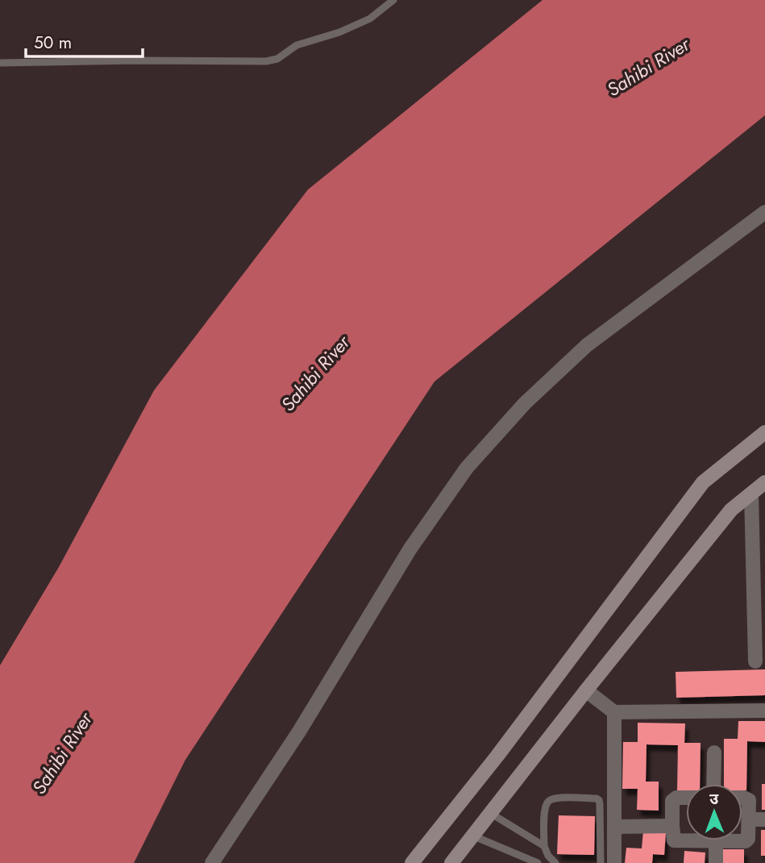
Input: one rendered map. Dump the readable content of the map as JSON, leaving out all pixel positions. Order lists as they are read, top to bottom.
{
  "water": ["Sahibi River"],
  "scale_bar": "50 m",
  "north": "top"
}
